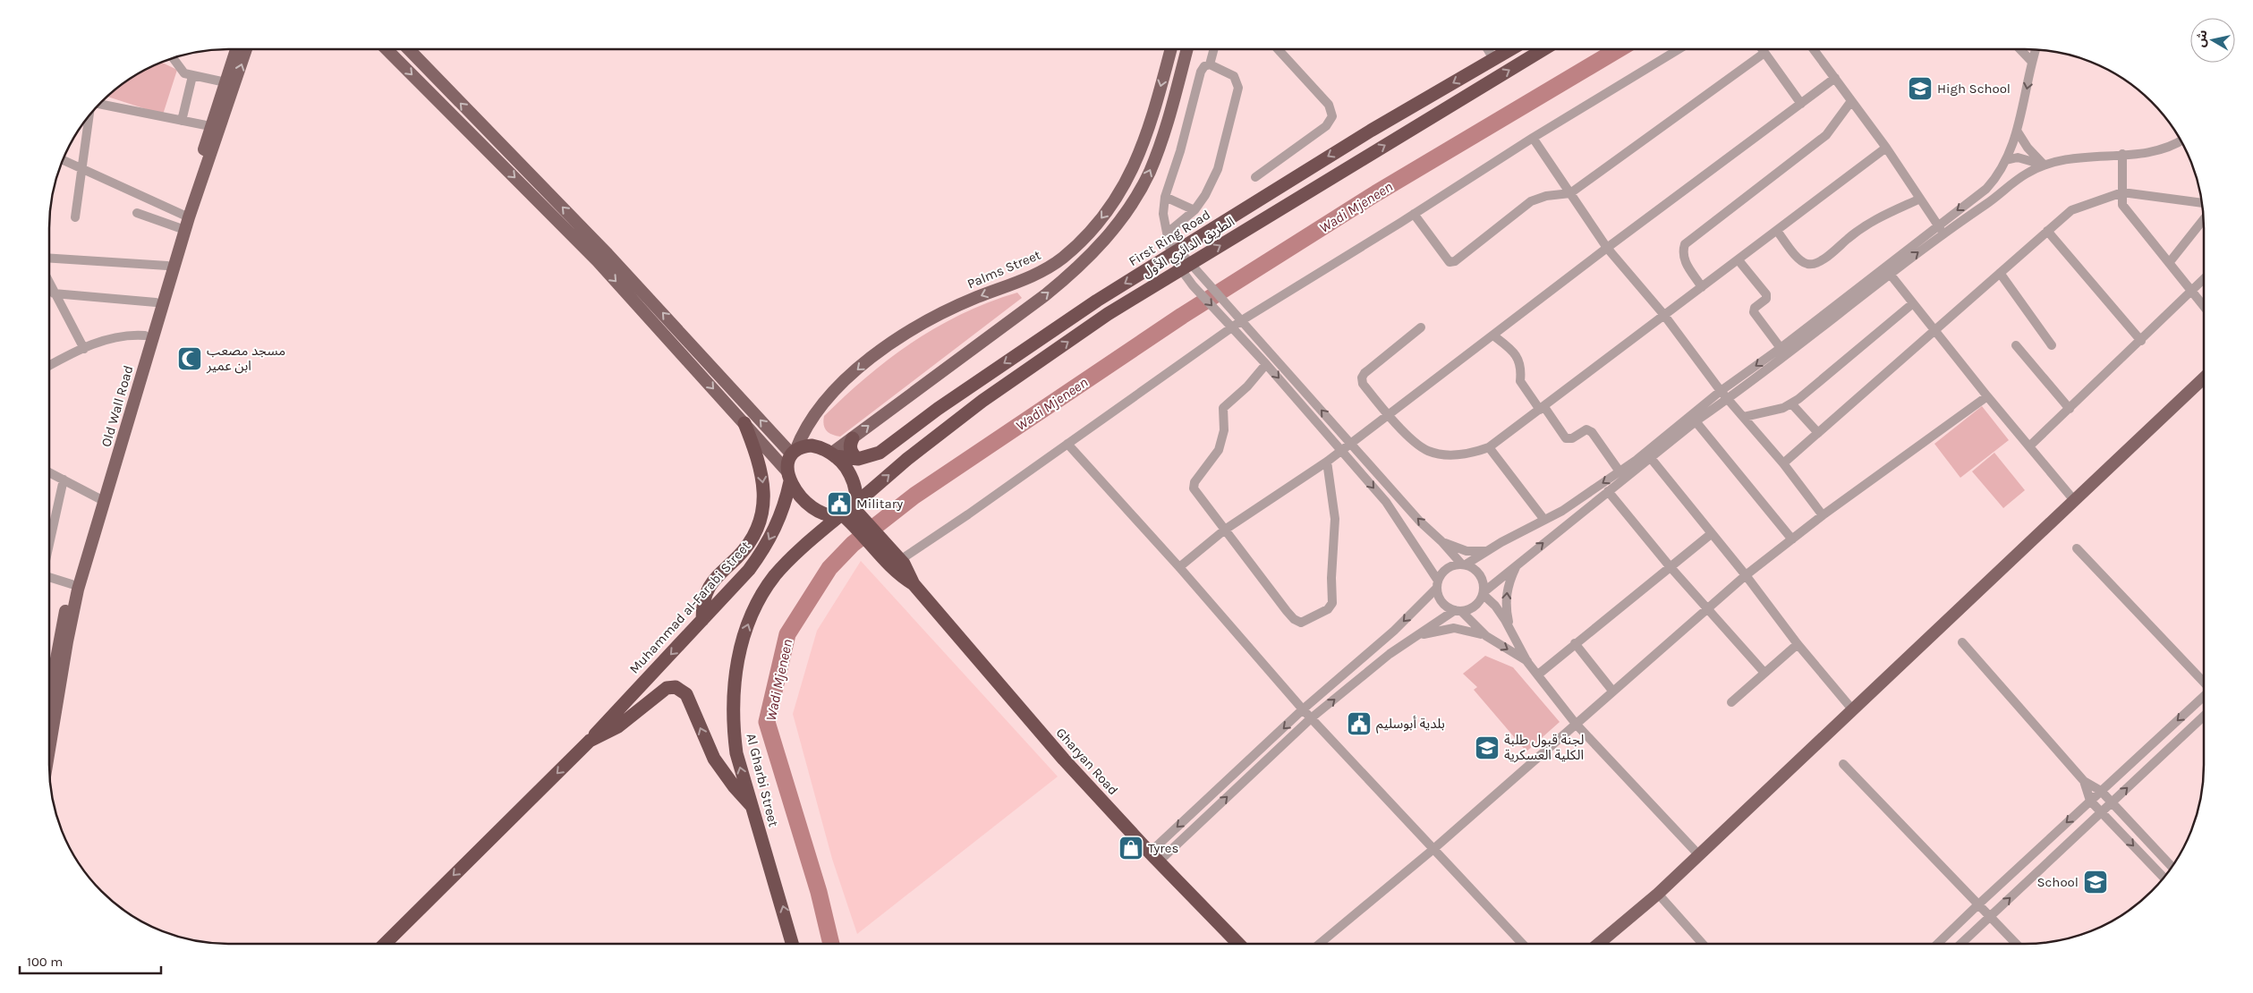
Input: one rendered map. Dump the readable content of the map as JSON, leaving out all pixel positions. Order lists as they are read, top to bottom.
{
  "streets": {
    "highway": [
      "First Ring Road",
      "الطريق الدائري الأول",
      "Muhammad al-Farabi Street",
      "Gharyan Road",
      "Al Gharbi Street"
    ],
    "main road": ["Palms Street", "Old Wall Road"]
  },
  "crossings": [
    ["First Ring Road", "الطريق الدائري الأول"],
    ["First Ring Road", "Palms Street"],
    ["First Ring Road", "Muhammad al-Farabi Street"],
    ["First Ring Road", "Gharyan Road"],
    ["First Ring Road", "Al Gharbi Street"],
    ["الطريق الدائري الأول", "Palms Street"],
    ["الطريق الدائري الأول", "Muhammad al-Farabi Street"],
    ["الطريق الدائري الأول", "Gharyan Road"],
    ["الطريق الدائري الأول", "Al Gharbi Street"],
    ["Palms Street", "Muhammad al-Farabi Street"],
    ["Palms Street", "Gharyan Road"],
    ["Palms Street", "Al Gharbi Street"],
    ["Muhammad al-Farabi Street", "Gharyan Road"],
    ["Muhammad al-Farabi Street", "Al Gharbi Street"],
    ["Gharyan Road", "Al Gharbi Street"]
  ],
  "one_way": ["First Ring Road", "الطريق الدائري الأول", "Muhammad al-Farabi Street"],
  "water": ["Wadi Mjeneen"],
  "places": {
    "school or university": ["High School", "لجنة قبول طلبة الكلية العسكرية", "School"],
    "mosque": ["مسجد مصعب ابن عمير"],
    "public building": ["Military", "بلدية أبوسليم"],
    "shop": ["Tyres"]
  },
  "scale_bar": "100 m",
  "north": "left"
}
